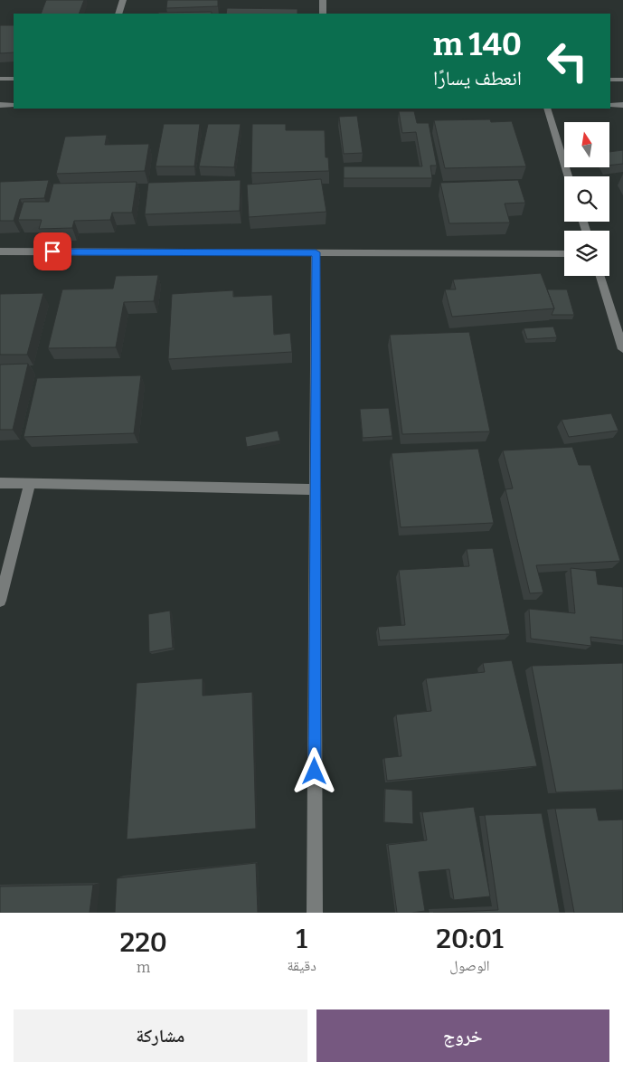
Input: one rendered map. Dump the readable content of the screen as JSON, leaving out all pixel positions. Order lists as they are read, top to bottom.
{
  "north": "top",
  "page": {
    "turn": ["140 m", "انعطف يسارًا"],
    "eta": [
      "20:01",
      "الوصول",
      "1",
      "دقيقة",
      "220",
      "m"
    ],
    "buttons": ["خروج", "مشاركة"]
  }
}
